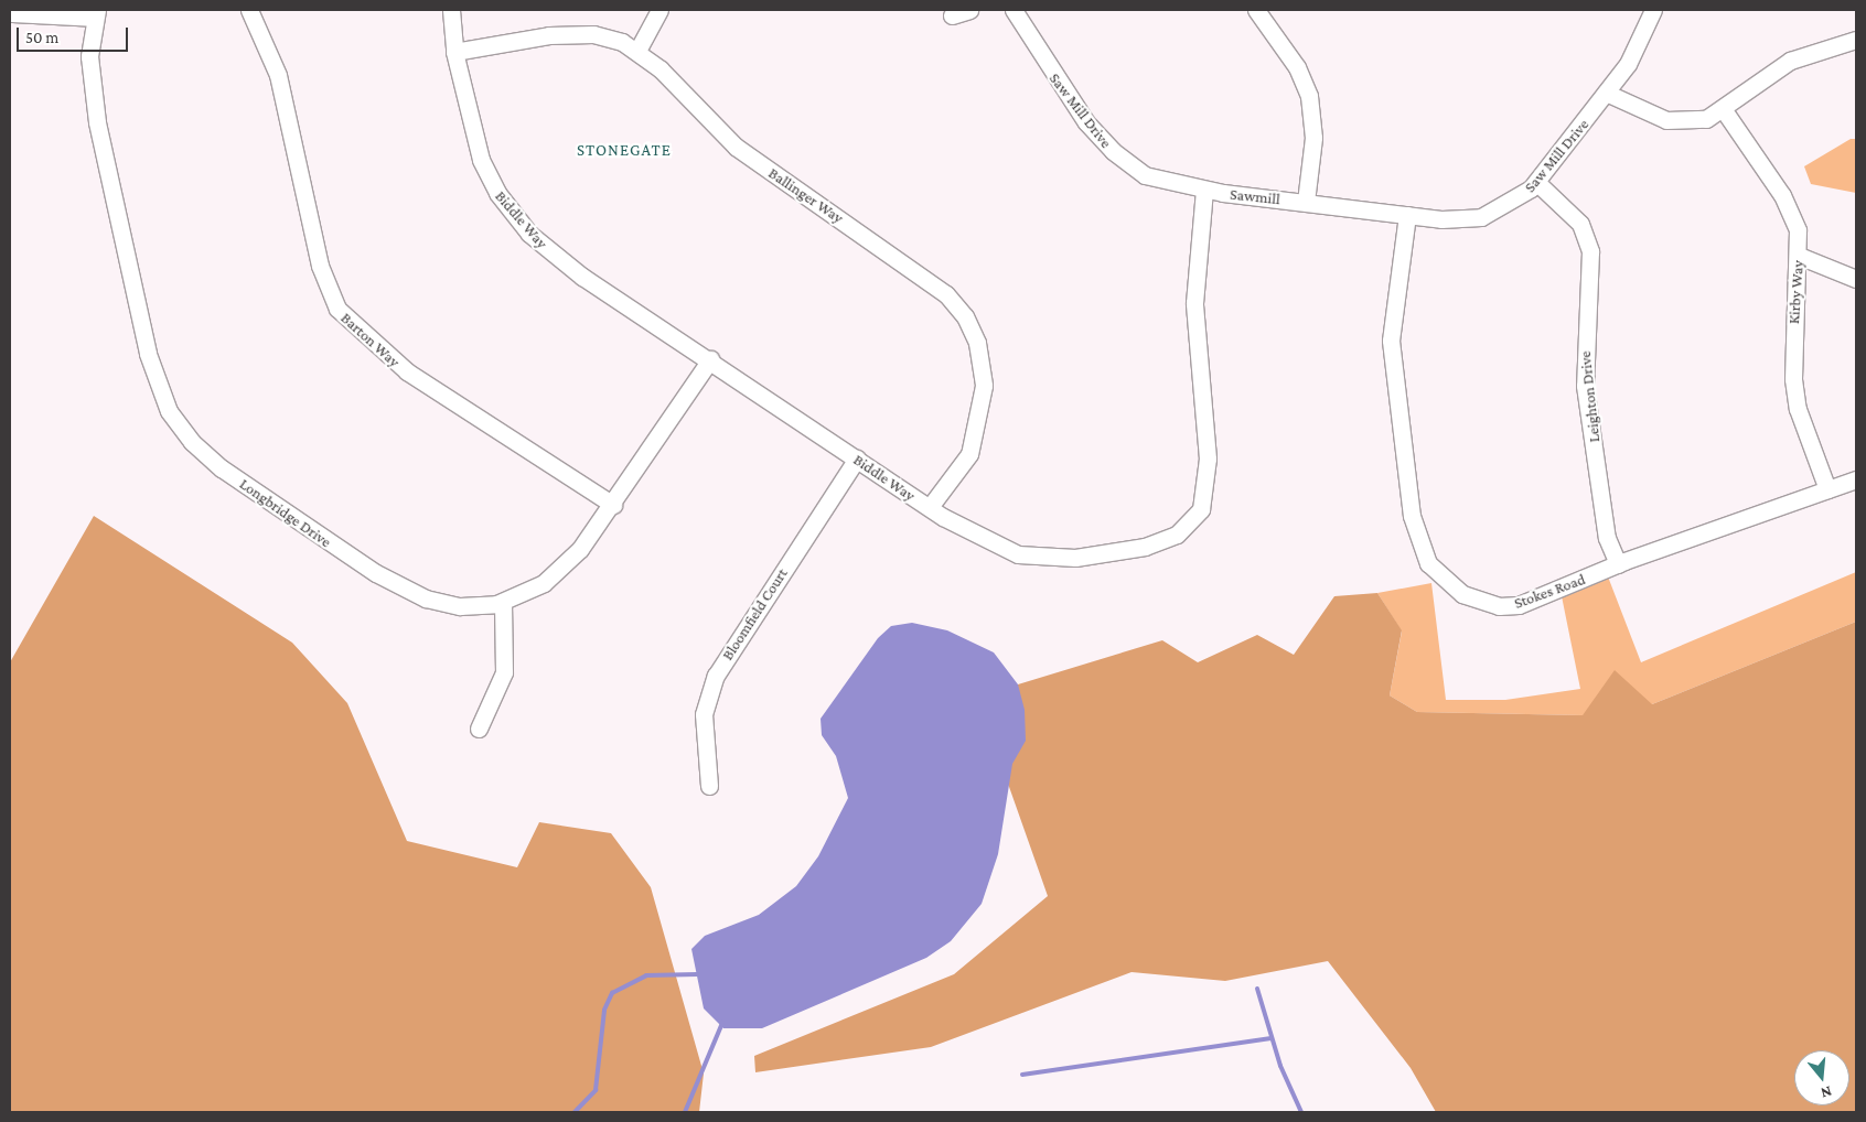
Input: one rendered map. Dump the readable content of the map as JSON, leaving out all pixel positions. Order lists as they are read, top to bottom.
{
  "streets": {
    "street": [
      "Saw Mill Drive",
      "Ballinger Way",
      "Sawmill",
      "Biddle Way",
      "Kirby Way",
      "Barton Way",
      "Leighton Drive",
      "Longbridge Drive",
      "Stokes Road",
      "Bloomfield Court"
    ]
  },
  "crossings": [
    ["Saw Mill Drive", "Sawmill"],
    ["Saw Mill Drive", "Biddle Way"],
    ["Saw Mill Drive", "Leighton Drive"],
    ["Saw Mill Drive", "Stokes Road"],
    ["Ballinger Way", "Biddle Way"],
    ["Sawmill", "Biddle Way"],
    ["Biddle Way", "Longbridge Drive"],
    ["Biddle Way", "Bloomfield Court"],
    ["Kirby Way", "Stokes Road"],
    ["Barton Way", "Longbridge Drive"],
    ["Leighton Drive", "Stokes Road"]
  ],
  "districts": ["STONEGATE"],
  "scale_bar": "50 m",
  "north": "bottom"
}
